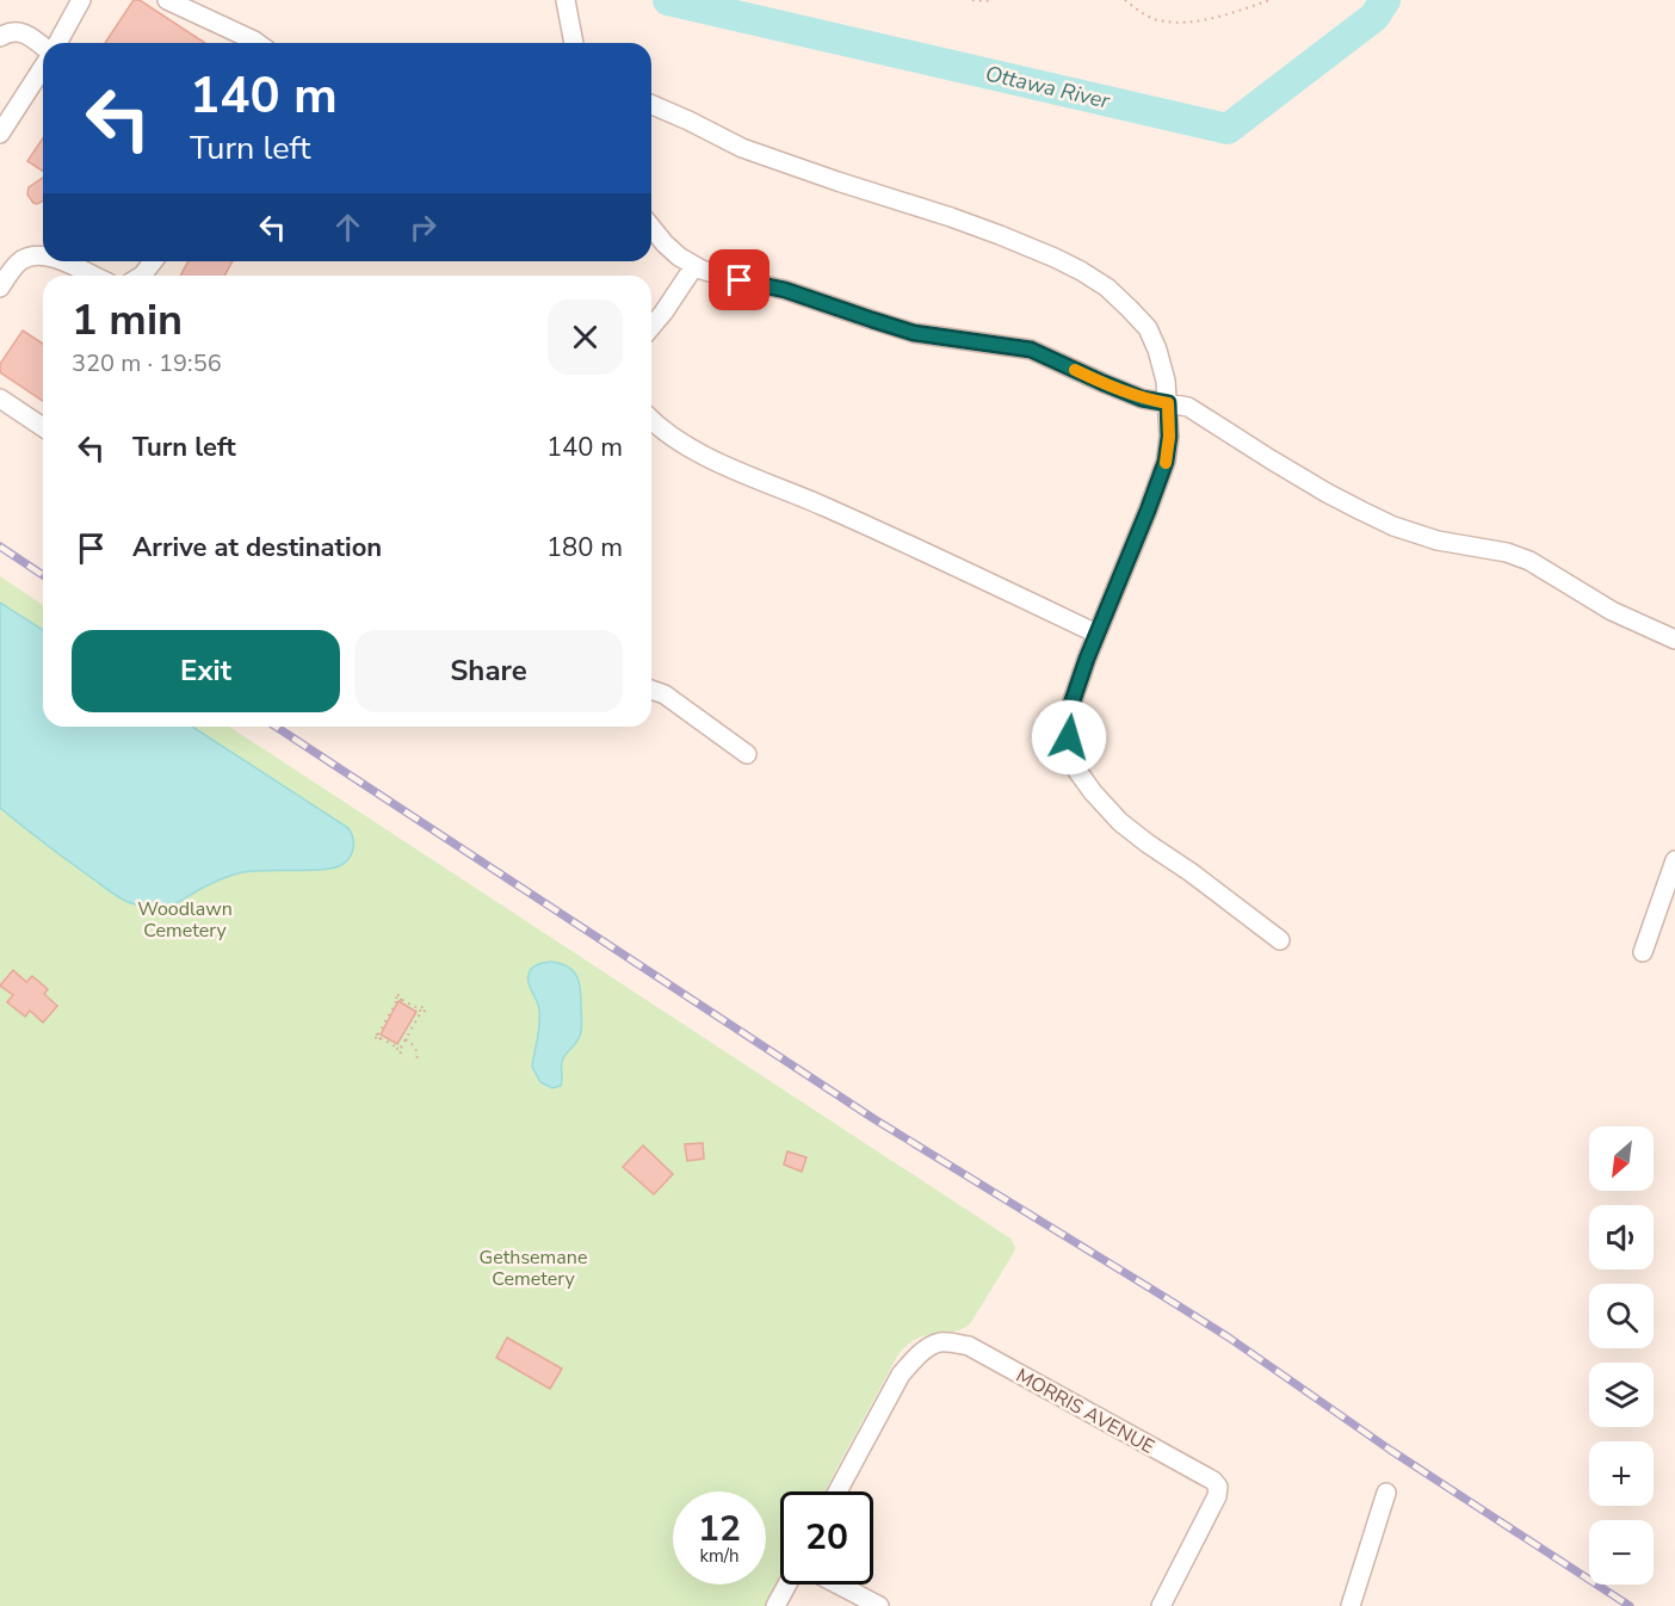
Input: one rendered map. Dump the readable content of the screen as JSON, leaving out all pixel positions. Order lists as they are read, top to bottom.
{
  "streets": {
    "street": ["MORRIS AVENUE"]
  },
  "water": ["Ottawa River"],
  "parks": ["Woodlawn Cemetery", "Gethsemane Cemetery"],
  "north": "bottom left",
  "page": {
    "turn": ["140 m", "Turn left"],
    "heading": ["1 min", "320 m · 19:56"],
    "list": [
      {
        "name": "Turn left",
        "value": "140 m"
      },
      {
        "name": "Arrive at destination",
        "value": "180 m"
      }
    ],
    "buttons": ["Exit", "Share"],
    "map_buttons": ["+", "−"],
    "speed": "12 km/h",
    "limit": "20"
  }
}
